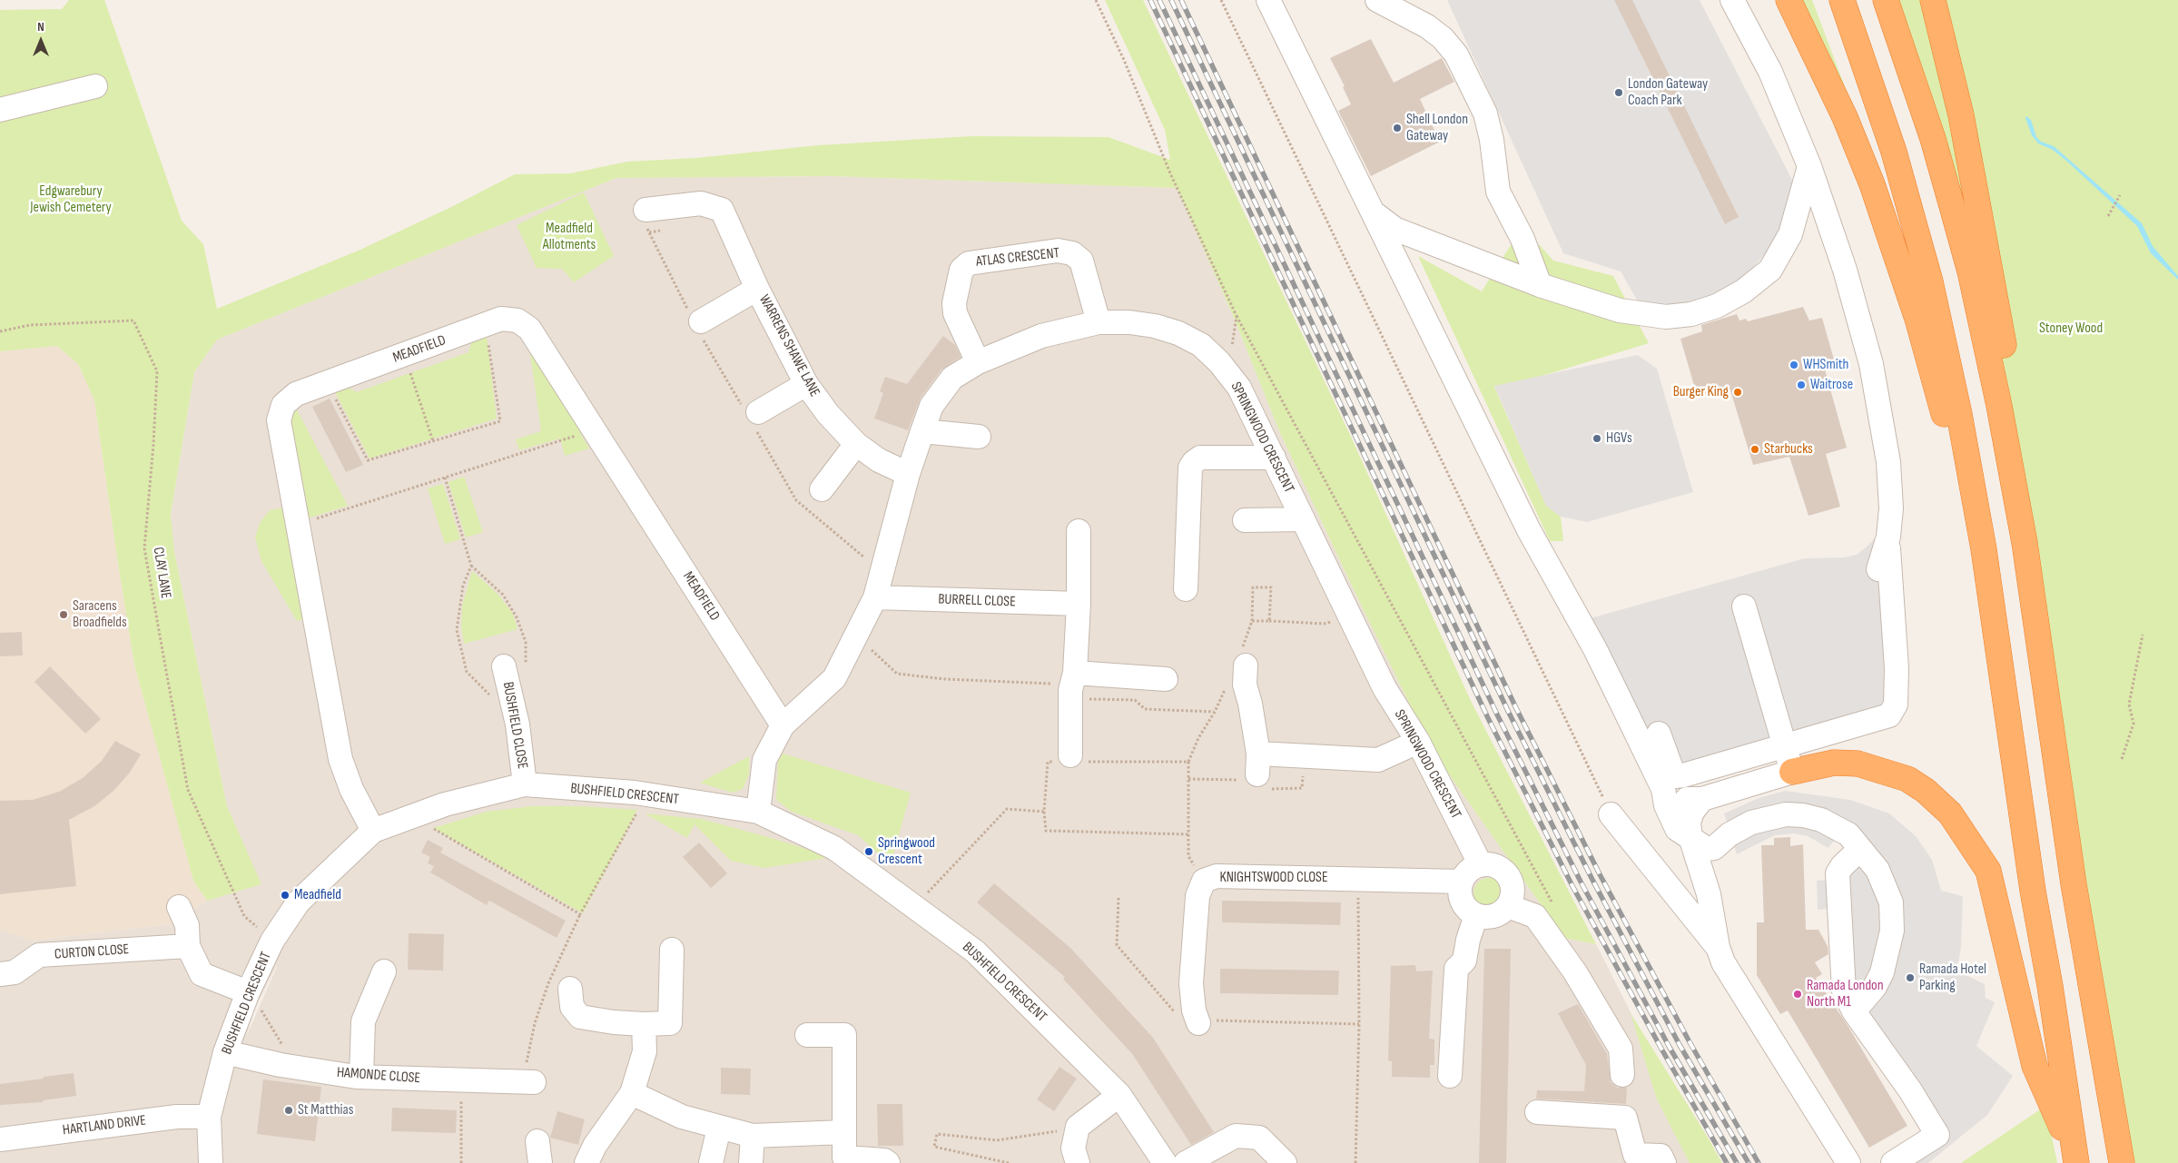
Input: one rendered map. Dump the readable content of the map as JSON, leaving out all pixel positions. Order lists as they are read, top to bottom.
{
  "streets": {
    "street": [
      "ATLAS CRESCENT",
      "WARRENS SHAWE LANE",
      "MEADFIELD",
      "SPRINGWOOD CRESCENT",
      "BURRELL CLOSE",
      "BUSHFIELD CLOSE",
      "BUSHFIELD CRESCENT",
      "KNIGHTSWOOD CLOSE",
      "CURTON CLOSE",
      "HAMONDE CLOSE",
      "HARTLAND DRIVE"
    ],
    "path": ["CLAY LANE"]
  },
  "crossings": [
    ["ATLAS CRESCENT", "SPRINGWOOD CRESCENT"],
    ["WARRENS SHAWE LANE", "SPRINGWOOD CRESCENT"],
    ["MEADFIELD", "SPRINGWOOD CRESCENT"],
    ["MEADFIELD", "BUSHFIELD CRESCENT"],
    ["SPRINGWOOD CRESCENT", "BURRELL CLOSE"],
    ["SPRINGWOOD CRESCENT", "BUSHFIELD CRESCENT"],
    ["SPRINGWOOD CRESCENT", "KNIGHTSWOOD CLOSE"],
    ["CLAY LANE", "BUSHFIELD CRESCENT"],
    ["BUSHFIELD CLOSE", "BUSHFIELD CRESCENT"],
    ["BUSHFIELD CRESCENT", "HAMONDE CLOSE"],
    ["BUSHFIELD CRESCENT", "HARTLAND DRIVE"]
  ],
  "parks": ["Edgwarebury Jewish Cemetery", "Meadfield Allotments", "Stoney Wood"],
  "places": [
    "London Gateway Coach Park",
    "Shell London Gateway",
    "WHSmith",
    "Waitrose",
    "Burger King",
    "HGVs",
    "Starbucks",
    "Saracens Broadfields",
    "Springwood Crescent",
    "Meadfield",
    "Ramada Hotel Parking",
    "Ramada London North M1",
    "St Matthias"
  ],
  "north": "top"
}
